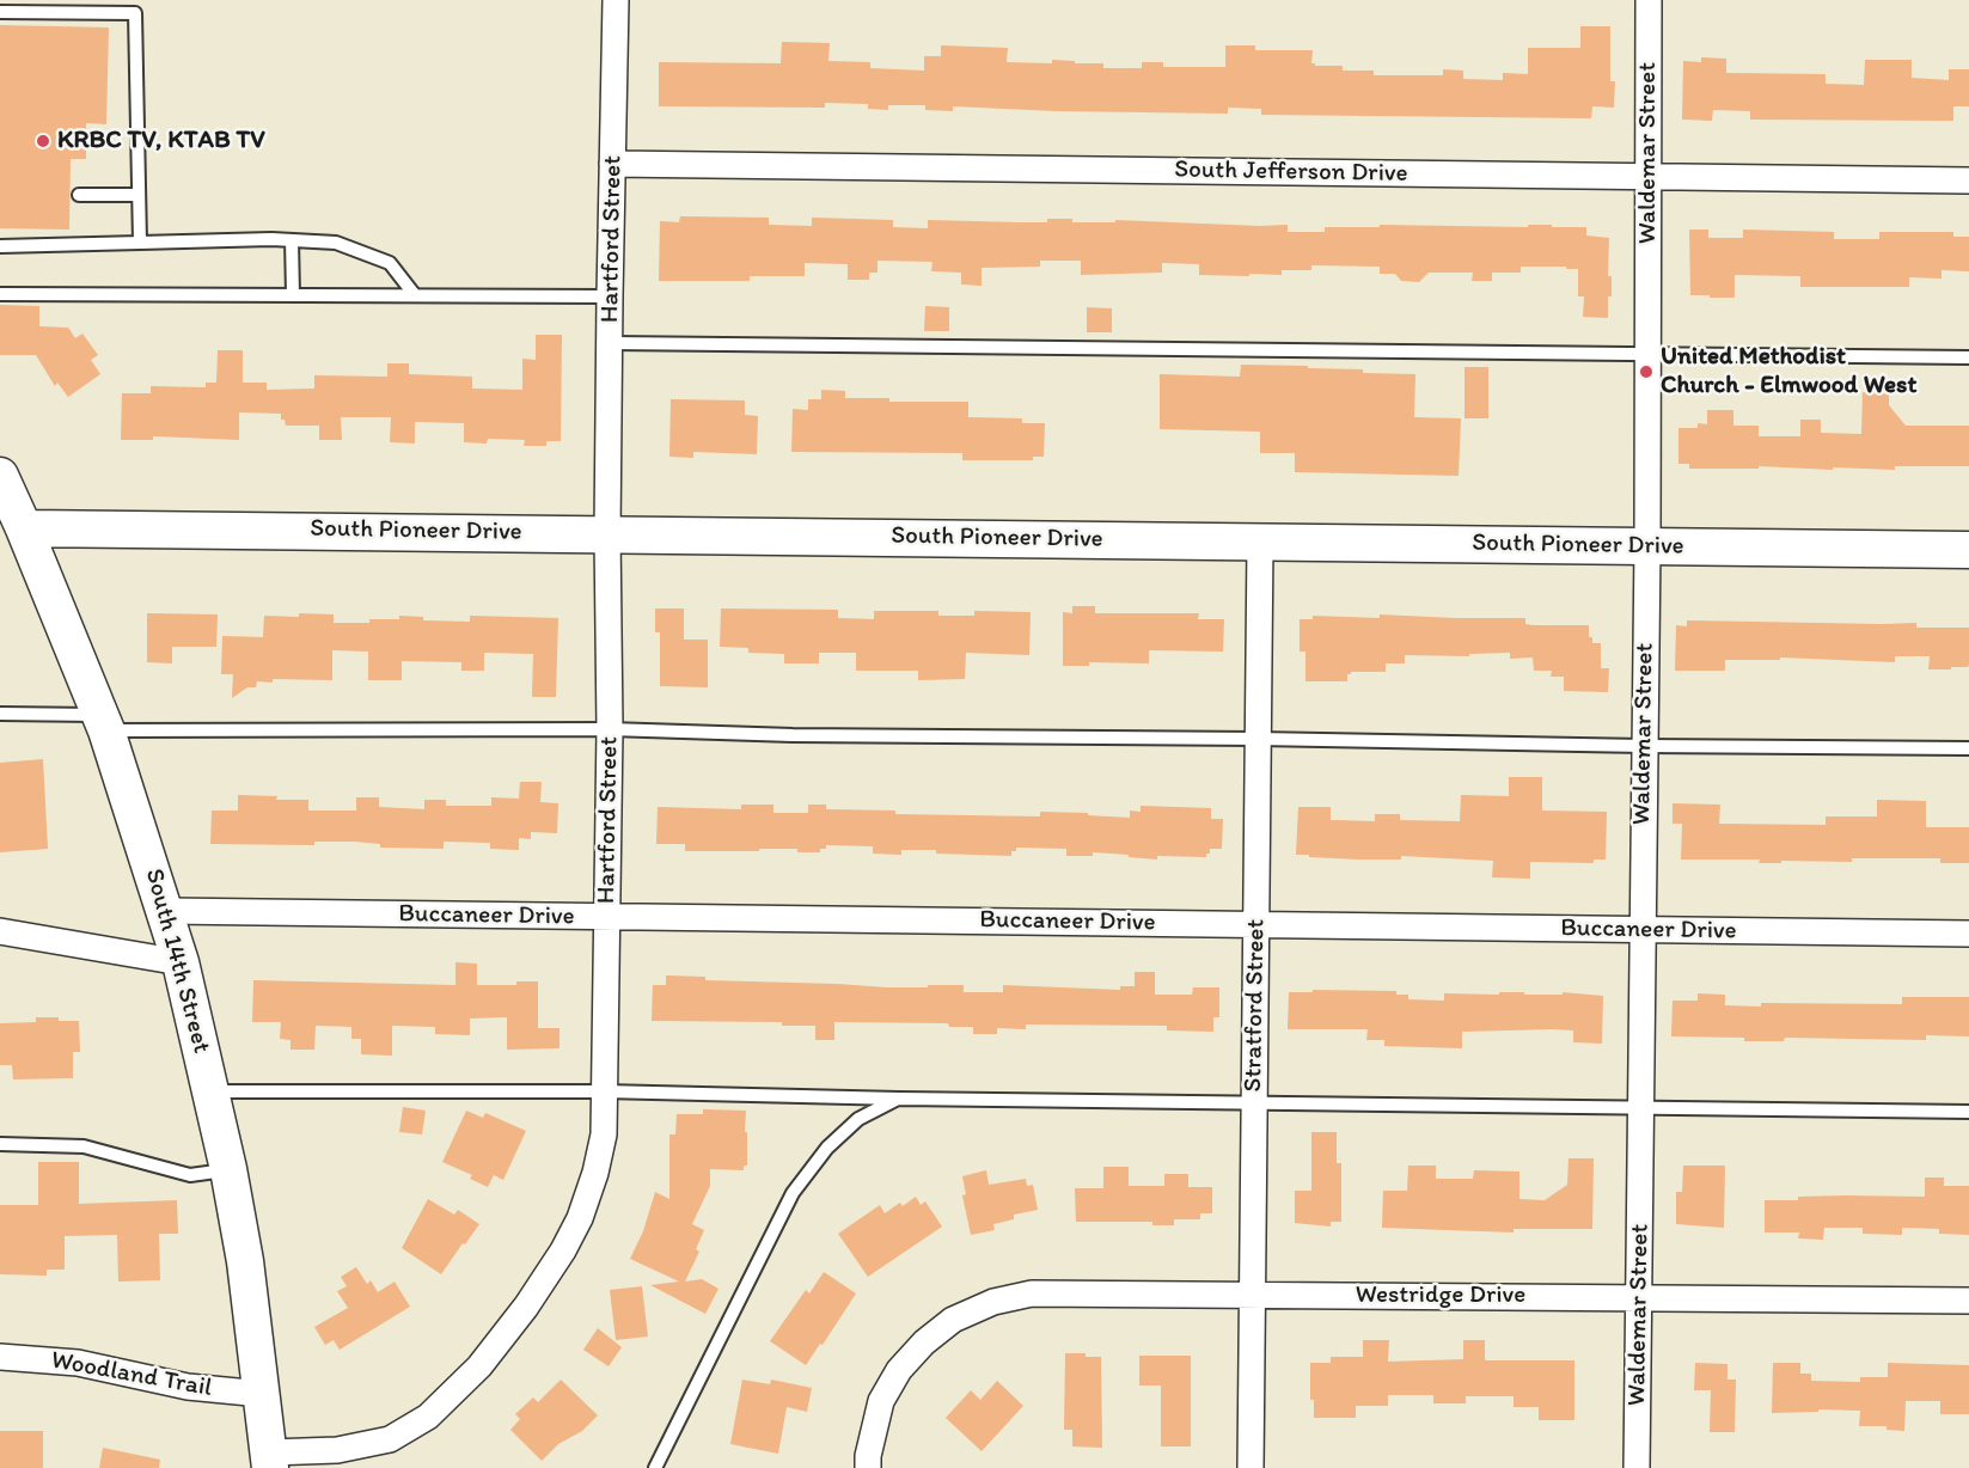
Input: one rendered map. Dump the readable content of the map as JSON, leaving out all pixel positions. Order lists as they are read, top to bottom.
{
  "streets": {
    "street": [
      "Waldemar Street",
      "South Jefferson Drive",
      "Hartford Street",
      "South Pioneer Drive",
      "Buccaneer Drive",
      "South 14th Street",
      "Stratford Street",
      "Westridge Drive",
      "Woodland Trail"
    ]
  },
  "crossings": [
    ["Waldemar Street", "South Jefferson Drive"],
    ["Waldemar Street", "South Pioneer Drive"],
    ["Waldemar Street", "Buccaneer Drive"],
    ["Waldemar Street", "Westridge Drive"],
    ["South Jefferson Drive", "Hartford Street"],
    ["Hartford Street", "South Pioneer Drive"],
    ["Hartford Street", "Buccaneer Drive"],
    ["Hartford Street", "South 14th Street"],
    ["South Pioneer Drive", "South 14th Street"],
    ["South Pioneer Drive", "Stratford Street"],
    ["Buccaneer Drive", "South 14th Street"],
    ["Buccaneer Drive", "Stratford Street"],
    ["South 14th Street", "Woodland Trail"],
    ["Stratford Street", "Westridge Drive"]
  ],
  "places": ["KRBC TV, KTAB TV", "United Methodist Church - Elmwood West"]
}
